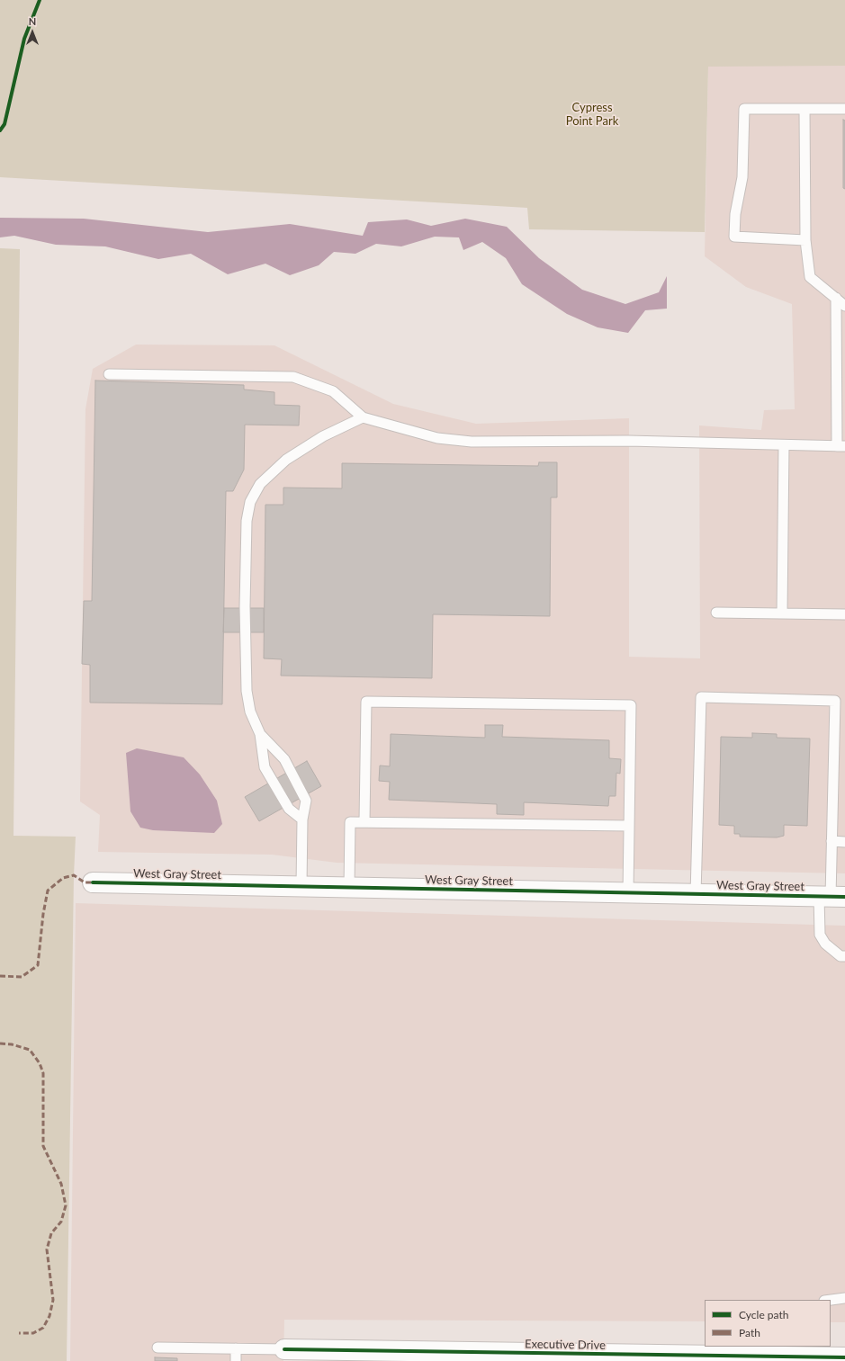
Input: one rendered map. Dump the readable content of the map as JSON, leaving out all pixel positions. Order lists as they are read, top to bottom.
{
  "streets": {
    "street": ["West Gray Street", "Executive Drive"]
  },
  "parks": ["Cypress Point Park"],
  "legend": ["Cycle path", "Path"],
  "north": "top"
}
